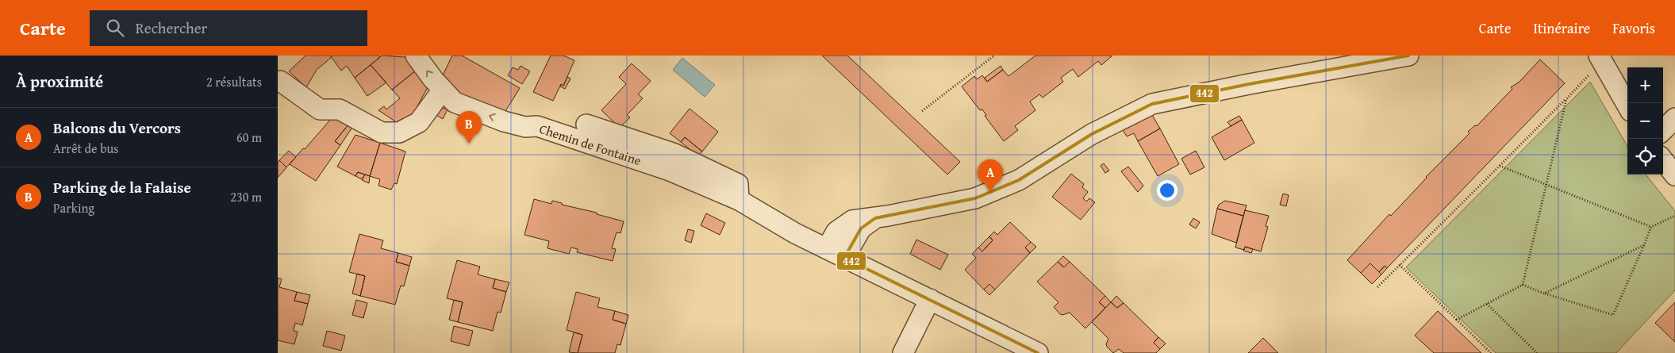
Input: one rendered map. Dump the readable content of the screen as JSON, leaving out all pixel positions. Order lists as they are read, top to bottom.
{
  "streets": {
    "street": ["Chemin de Fontaine"]
  },
  "lines": ["transit line 442"],
  "page": {
    "header": "Carte",
    "search": "Rechercher",
    "nav": ["Carte", "Itinéraire", "Favoris"],
    "heading": ["À proximité", "2 résultats"],
    "map_buttons": ["+", "−"],
    "list": [
      {
        "mark": "A",
        "name": "Balcons du Vercors",
        "note": "Arrêt de bus",
        "value": "60 m"
      },
      {
        "mark": "B",
        "name": "Parking de la Falaise",
        "note": "Parking",
        "value": "230 m"
      }
    ],
    "pins": ["B", "A"]
  }
}
